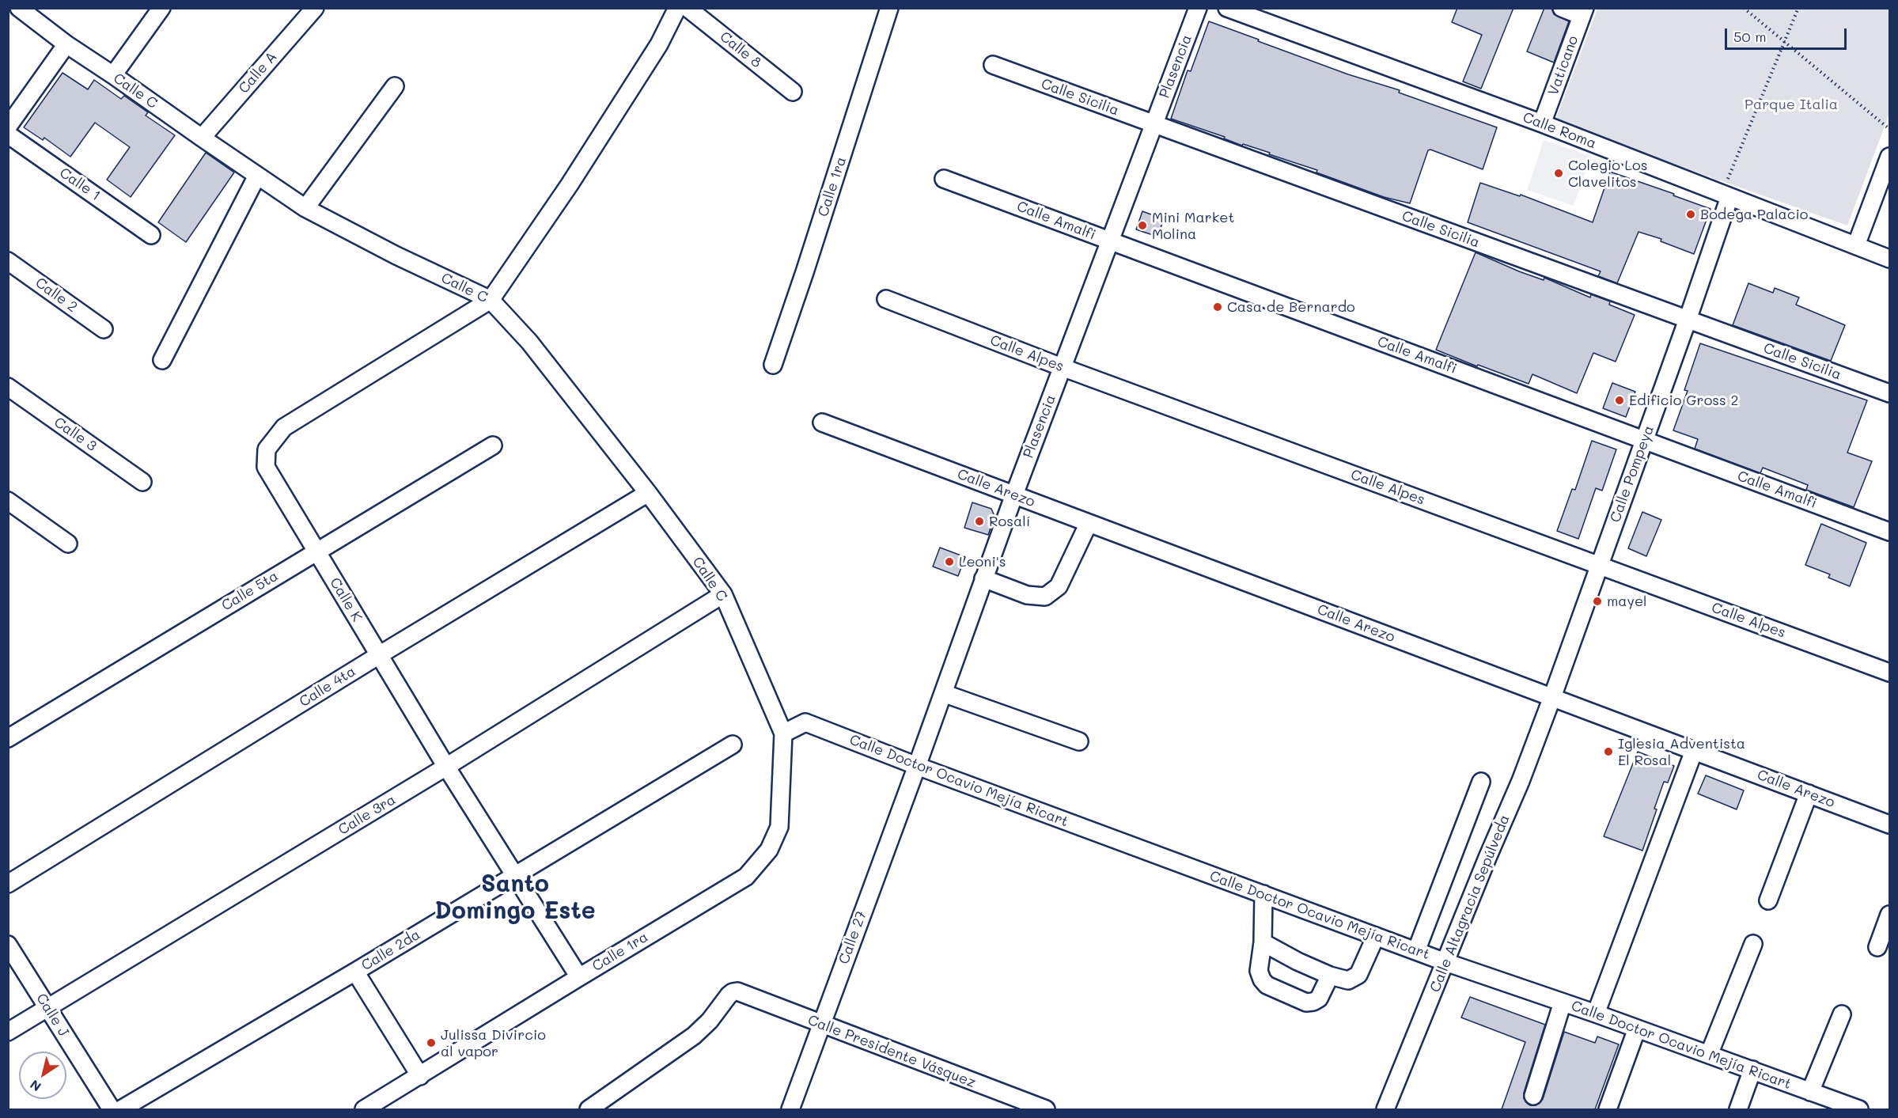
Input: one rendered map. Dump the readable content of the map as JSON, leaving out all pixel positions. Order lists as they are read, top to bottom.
{
  "streets": {
    "street": [
      "Calle 8",
      "Vaticano",
      "Plasencia",
      "Calle A",
      "Calle C",
      "Calle Sicilia",
      "Calle Roma",
      "Calle 1",
      "Calle 1ra",
      "Calle Amalfi",
      "Calle 2",
      "Calle Alpes",
      "Calle 3",
      "Calle Pompeya",
      "Calle Arezo",
      "Calle 5ta",
      "Calle K",
      "Calle 4ta",
      "Calle Doctor Ocavio Mejía Ricart",
      "Calle 3ra",
      "Calle Altagracia Sepúlveda",
      "Calle 27",
      "Calle 2da",
      "Calle J",
      "Calle Presidente Vásquez"
    ]
  },
  "crossings": [
    ["Vaticano", "Calle Roma"],
    ["Plasencia", "Calle Sicilia"],
    ["Plasencia", "Calle Amalfi"],
    ["Plasencia", "Calle Alpes"],
    ["Plasencia", "Calle Arezo"],
    ["Plasencia", "Calle Doctor Ocavio Mejía Ricart"],
    ["Plasencia", "Calle 27"],
    ["Calle A", "Calle C"],
    ["Calle C", "Calle 1ra"],
    ["Calle C", "Calle K"],
    ["Calle C", "Calle 4ta"],
    ["Calle C", "Calle Doctor Ocavio Mejía Ricart"],
    ["Calle C", "Calle 3ra"],
    ["Calle Sicilia", "Calle Pompeya"],
    ["Calle Roma", "Calle Pompeya"],
    ["Calle 1ra", "Calle K"],
    ["Calle 1ra", "Calle Doctor Ocavio Mejía Ricart"],
    ["Calle Amalfi", "Calle Pompeya"],
    ["Calle Alpes", "Calle Pompeya"],
    ["Calle Pompeya", "Calle Arezo"],
    ["Calle Pompeya", "Calle Altagracia Sepúlveda"],
    ["Calle Arezo", "Calle Altagracia Sepúlveda"],
    ["Calle 5ta", "Calle K"],
    ["Calle K", "Calle 4ta"],
    ["Calle K", "Calle 3ra"],
    ["Calle K", "Calle 2da"],
    ["Calle Doctor Ocavio Mejía Ricart", "Calle Altagracia Sepúlveda"],
    ["Calle Doctor Ocavio Mejía Ricart", "Calle 27"],
    ["Calle 3ra", "Calle J"],
    ["Calle 27", "Calle Presidente Vásquez"]
  ],
  "districts": ["Santo Domingo Este"],
  "parks": ["Parque Italia"],
  "places": [
    "Colegio Los Clavelitos",
    "Bodega Palacio",
    "Mini Market Molina",
    "Casa de Bernardo",
    "Edificio Gross 2",
    "Rosalí",
    "Leoni's",
    "mayel",
    "Iglesia Adventista El Rosal",
    "Julissa Divircio al vapor"
  ],
  "scale_bar": "50 m",
  "north": "bottom left"
}
